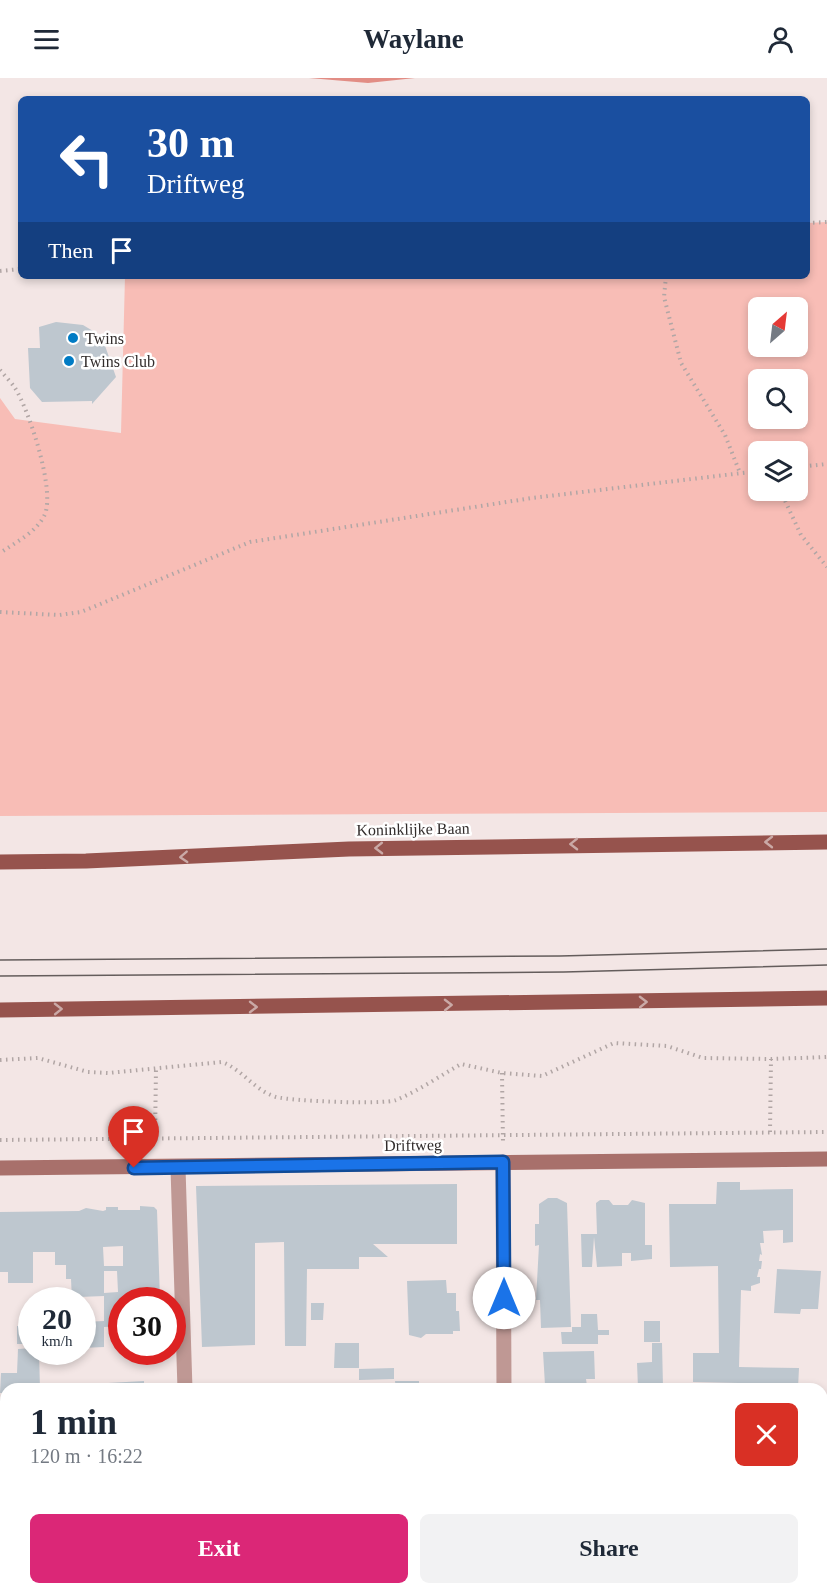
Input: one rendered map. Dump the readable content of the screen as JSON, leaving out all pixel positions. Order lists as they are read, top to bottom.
{
  "streets": {
    "main road": ["Koninklijke Baan"],
    "street": ["Driftweg"]
  },
  "one_way": ["Koninklijke Baan"],
  "places": ["Twins", "Twins Club"],
  "north": "top right",
  "page": {
    "header": "Waylane",
    "turn": ["30 m", "Driftweg"],
    "then": "Then",
    "speed": "20 km/h",
    "limit": "30",
    "heading": ["1 min", "120 m · 16:22"],
    "buttons": ["Exit", "Share"]
  }
}
